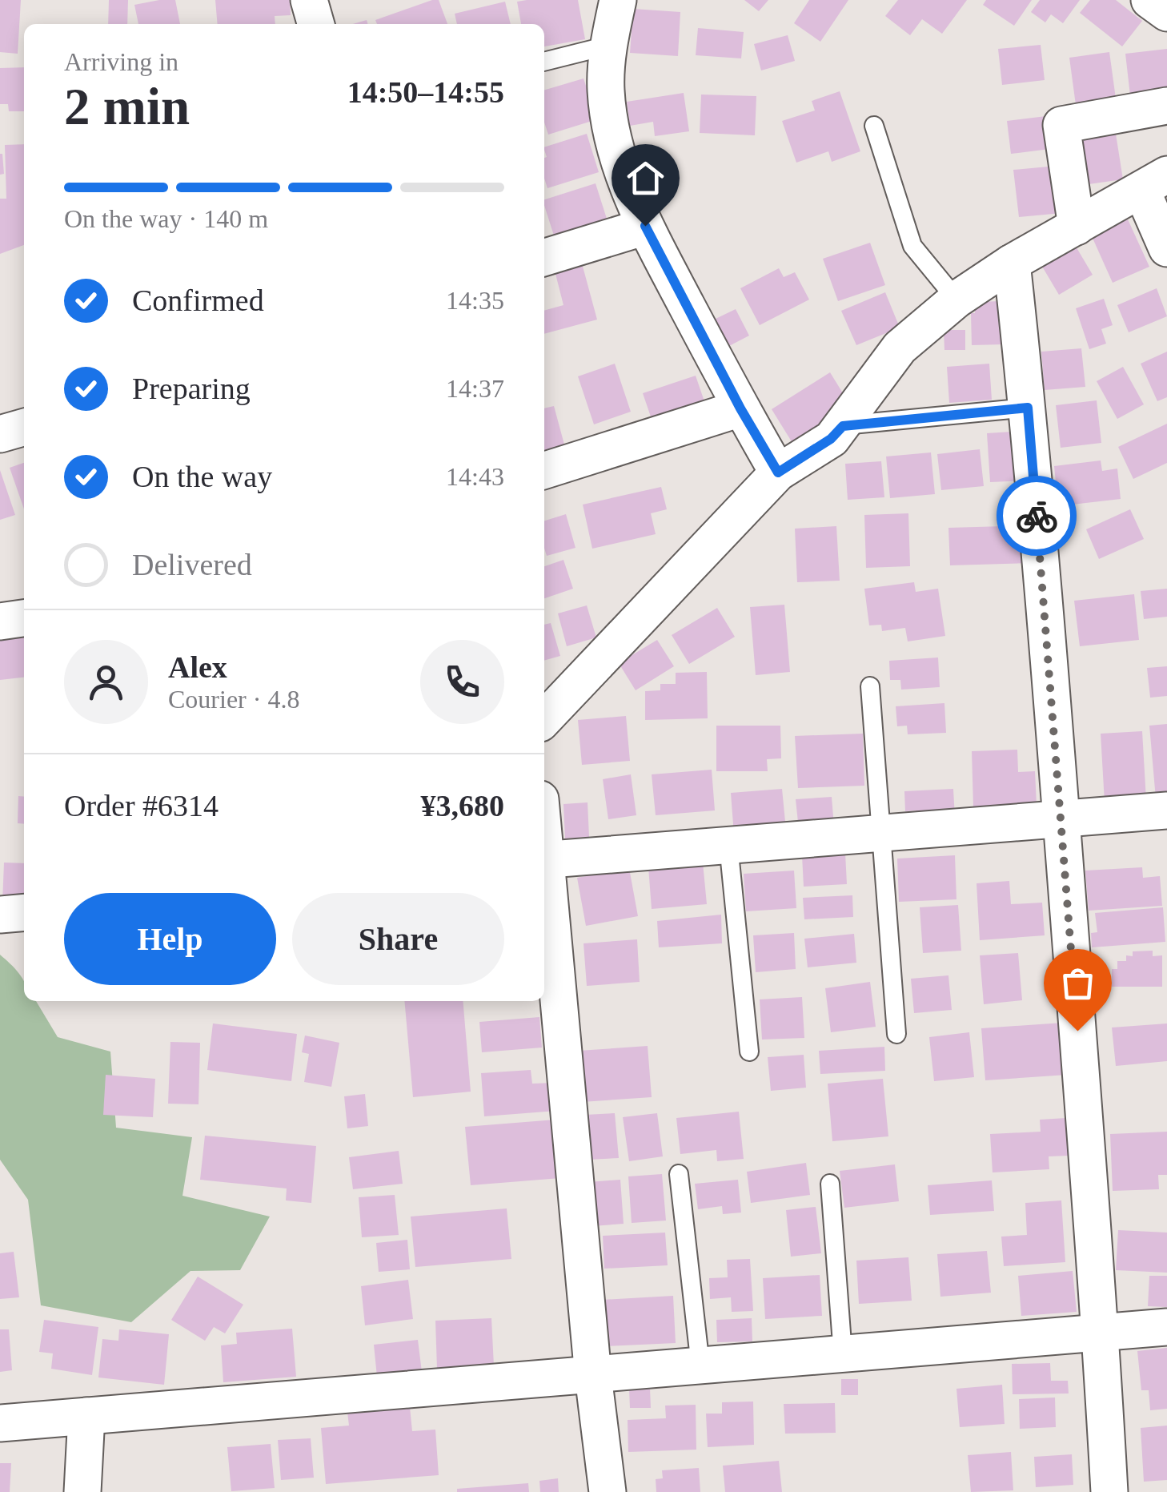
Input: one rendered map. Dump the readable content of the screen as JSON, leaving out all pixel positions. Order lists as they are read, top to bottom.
{
  "page": {
    "heading": ["2 min", "Arriving in", "14:50–14:55"],
    "panel": [
      "Alex",
      "Courier · 4.8",
      "Order #6314",
      "¥3,680"
    ],
    "bar": "On the way · 140 m",
    "list": [
      ["Confirmed", "14:35"],
      ["Preparing", "14:37"],
      ["On the way", "14:43"],
      "Delivered"
    ],
    "buttons": ["Help", "Share"]
  }
}
